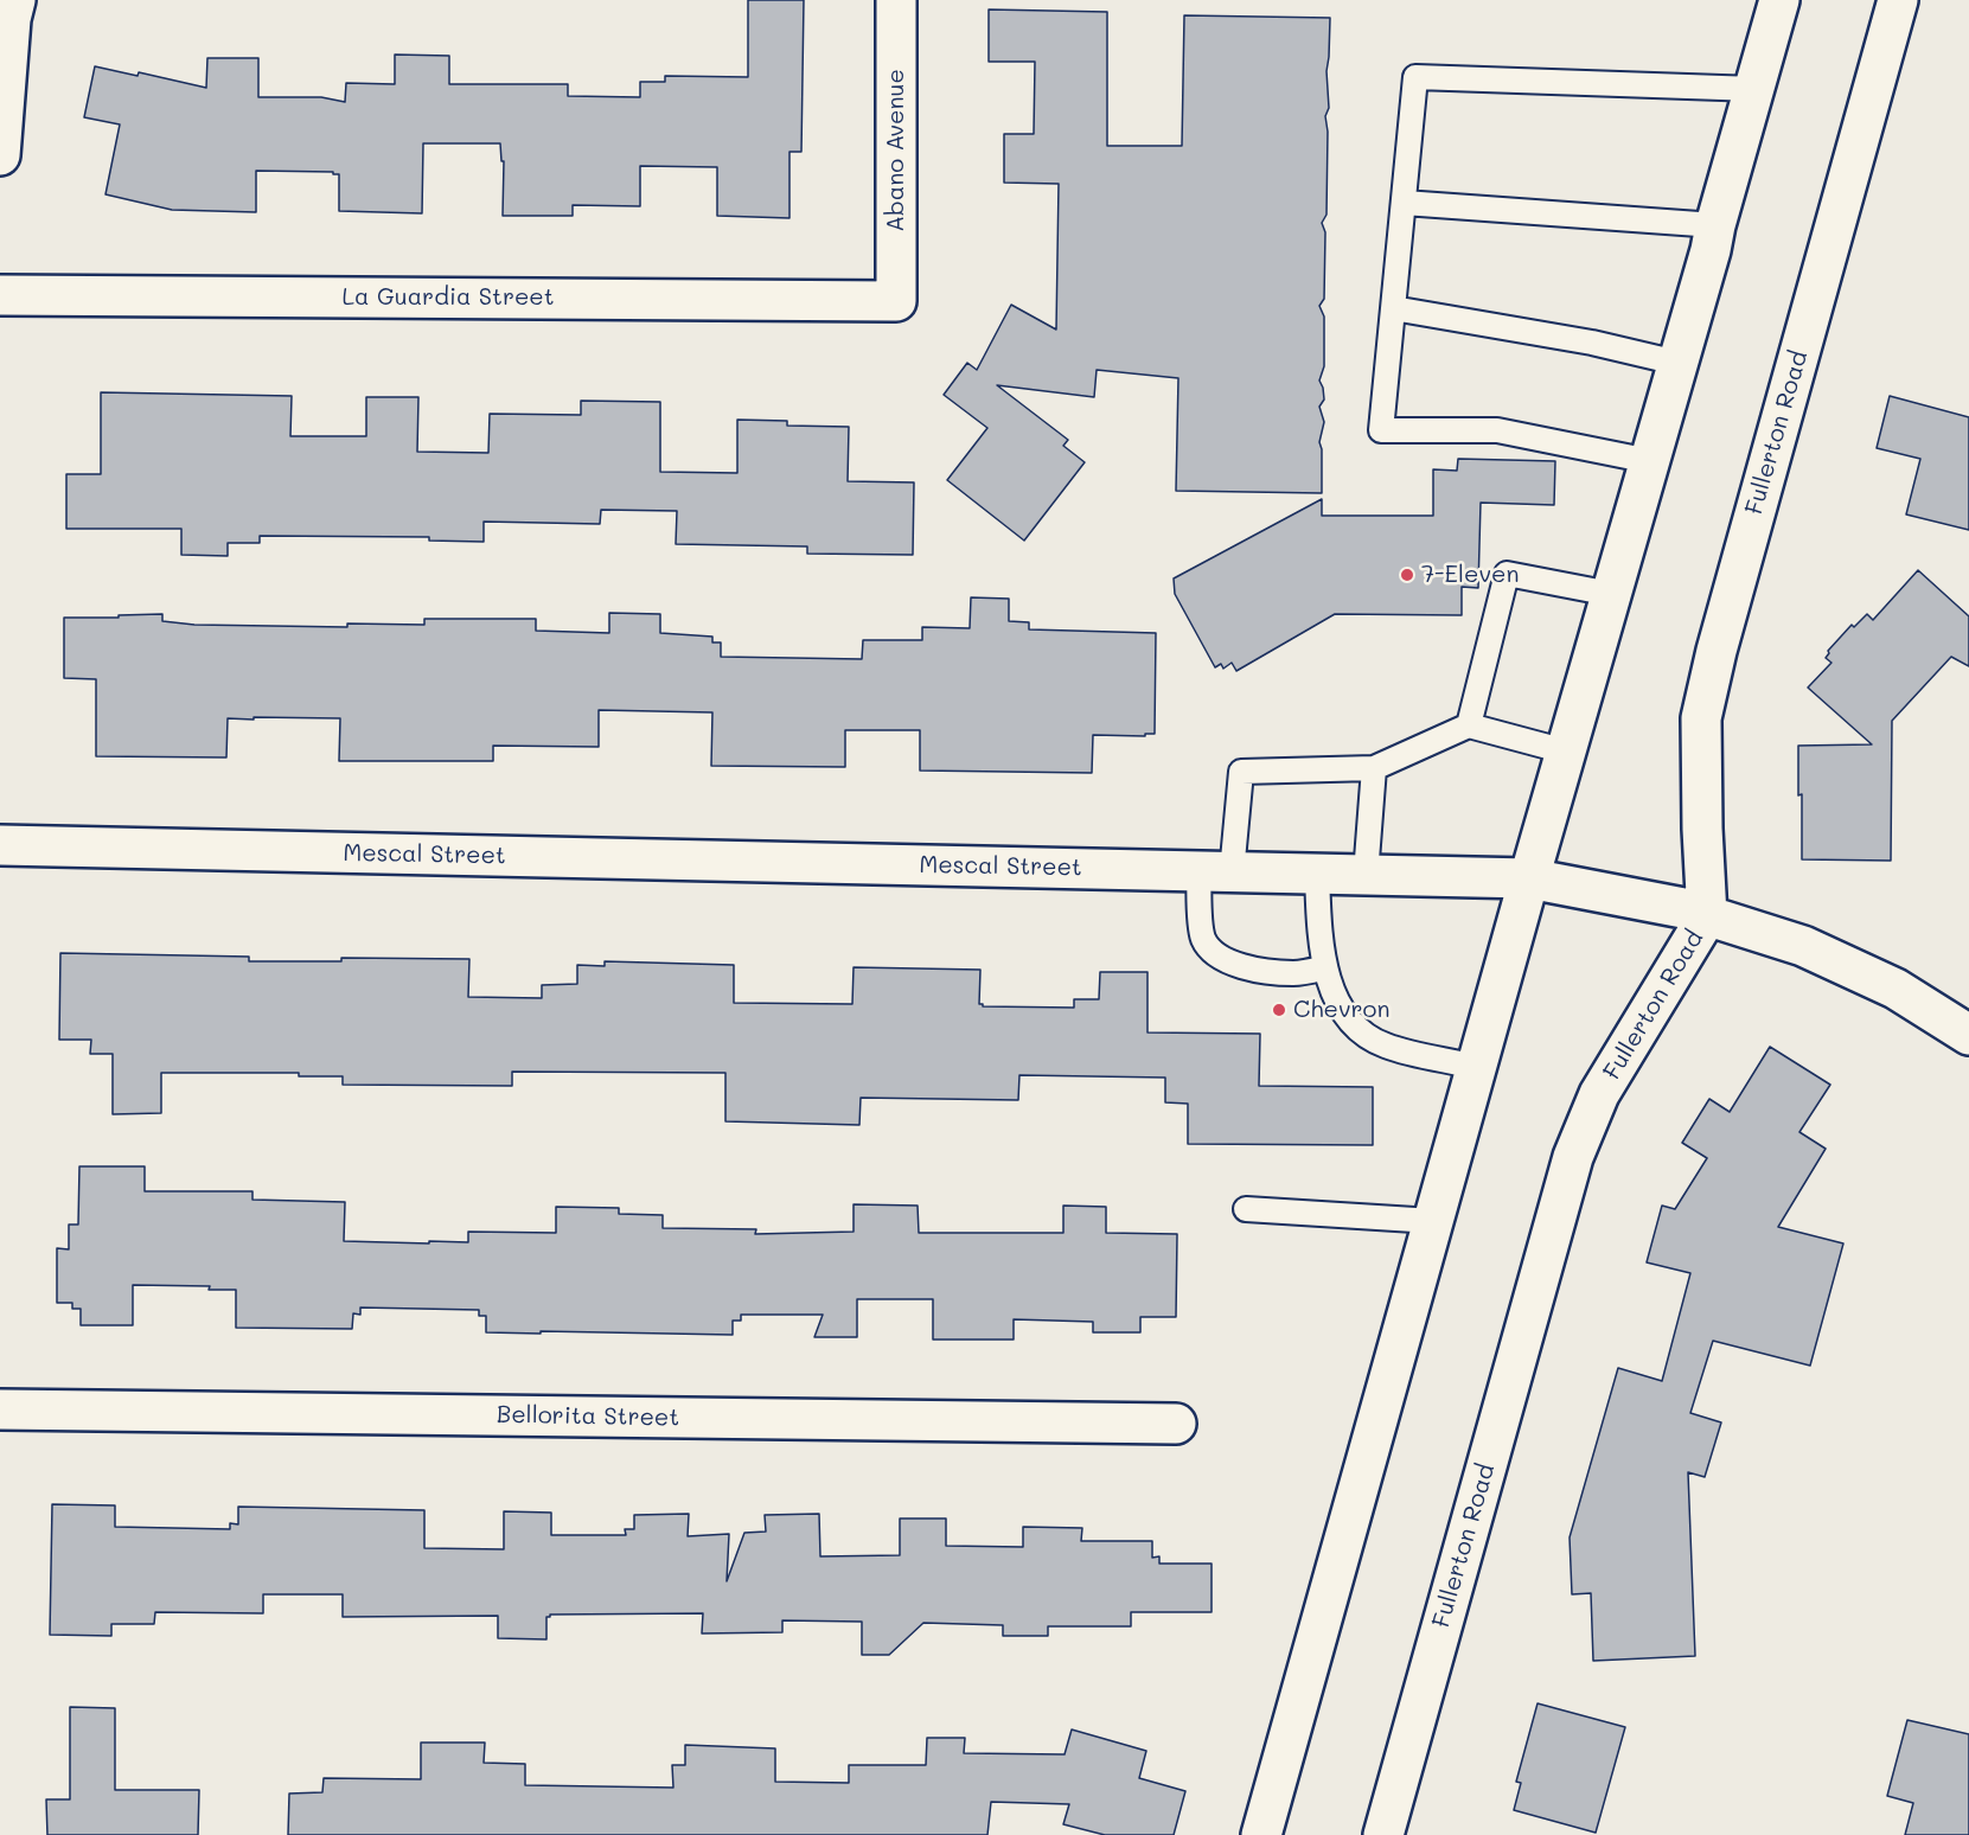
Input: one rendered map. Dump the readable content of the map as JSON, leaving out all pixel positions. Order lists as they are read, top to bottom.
{
  "streets": {
    "street": [
      "Abano Avenue",
      "La Guardia Street",
      "Fullerton Road",
      "Mescal Street",
      "Bellorita Street"
    ]
  },
  "crossings": [
    ["Abano Avenue", "La Guardia Street"],
    ["Fullerton Road", "Mescal Street"]
  ],
  "places": ["7-Eleven", "Chevron"]
}
